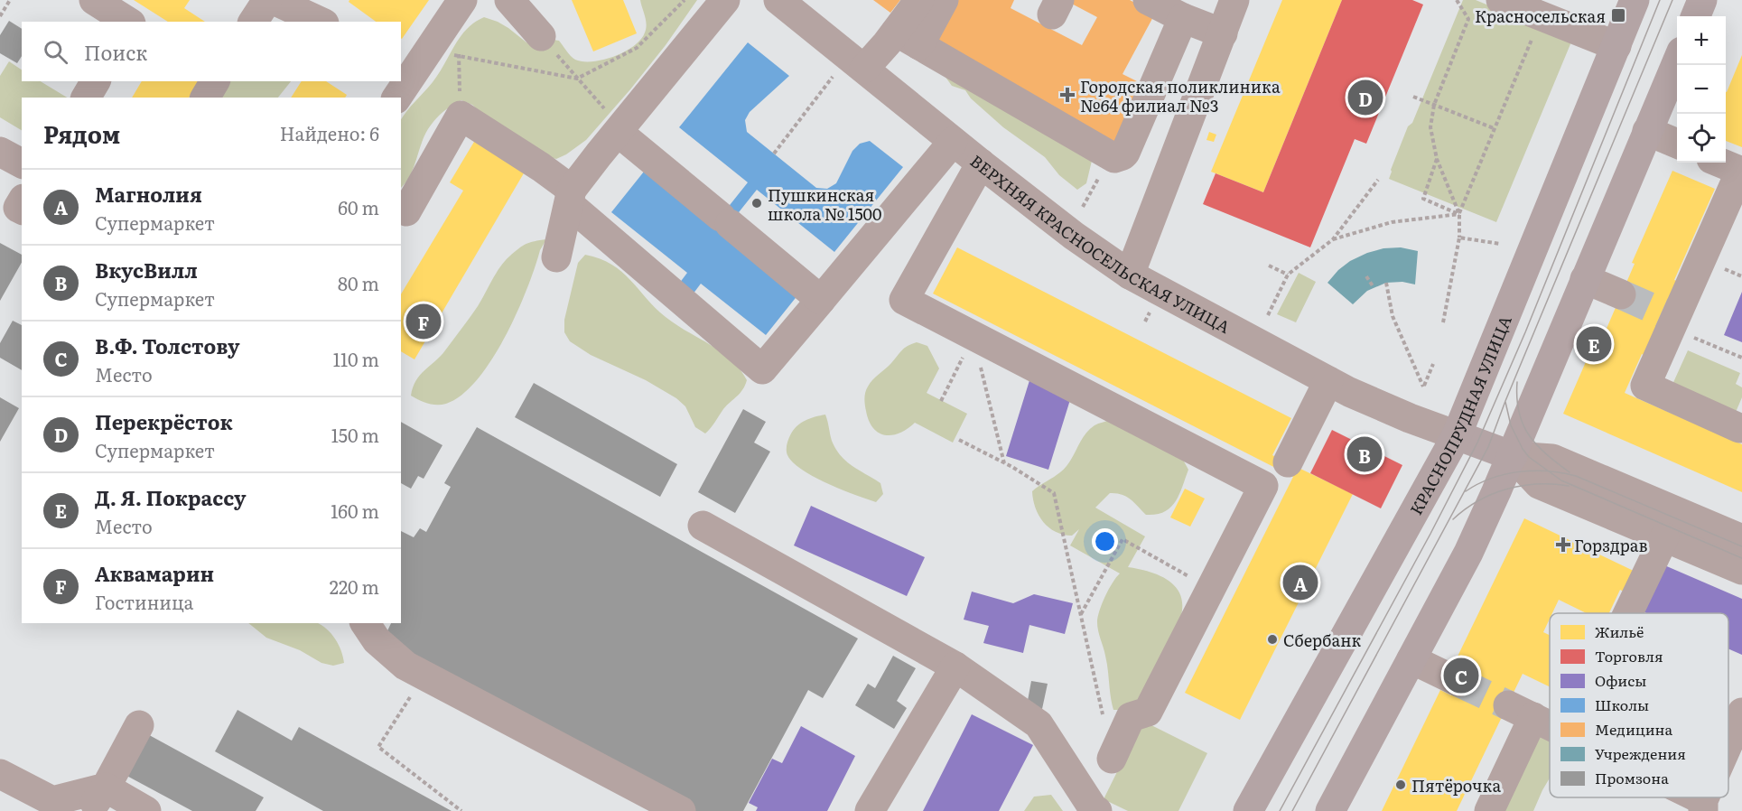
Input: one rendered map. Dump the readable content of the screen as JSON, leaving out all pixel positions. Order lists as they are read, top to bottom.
{
  "streets": {
    "main road": ["КРАСНОПРУДНАЯ УЛИЦА"],
    "street": ["ВЕРХНЯЯ КРАСНОСЕЛЬСКАЯ УЛИЦА"]
  },
  "crossings": [
    ["ВЕРХНЯЯ КРАСНОСЕЛЬСКАЯ УЛИЦА", "КРАСНОПРУДНАЯ УЛИЦА"]
  ],
  "places": {
    "transit": ["Красносельская"],
    "health": ["Городская поликлиника №64 филиал №3", "Горздрав"],
    "other": ["Пушкинская школа № 1500", "Сбербанк", "Пятёрочка"]
  },
  "legend": [
    "Жильё",
    "Торговля",
    "Офисы",
    "Школы",
    "Медицина",
    "Учреждения",
    "Промзона"
  ],
  "page": {
    "map_buttons": ["+", "−"],
    "search": "Поиск",
    "pins": [
      "D",
      "F",
      "E",
      "B",
      "A",
      "C"
    ],
    "heading": ["Рядом", "Найдено: 6"],
    "list": [
      {
        "mark": "A",
        "name": "Магнолия",
        "note": "Супермаркет",
        "value": "60 m"
      },
      {
        "mark": "B",
        "name": "ВкусВилл",
        "note": "Супермаркет",
        "value": "80 m"
      },
      {
        "mark": "C",
        "name": "В.Ф. Толстову",
        "note": "Место",
        "value": "110 m"
      },
      {
        "mark": "D",
        "name": "Перекрёсток",
        "note": "Супермаркет",
        "value": "150 m"
      },
      {
        "mark": "E",
        "name": "Д. Я. Покрассу",
        "note": "Место",
        "value": "160 m"
      },
      {
        "mark": "F",
        "name": "Аквамарин",
        "note": "Гостиница",
        "value": "220 m"
      }
    ]
  }
}
